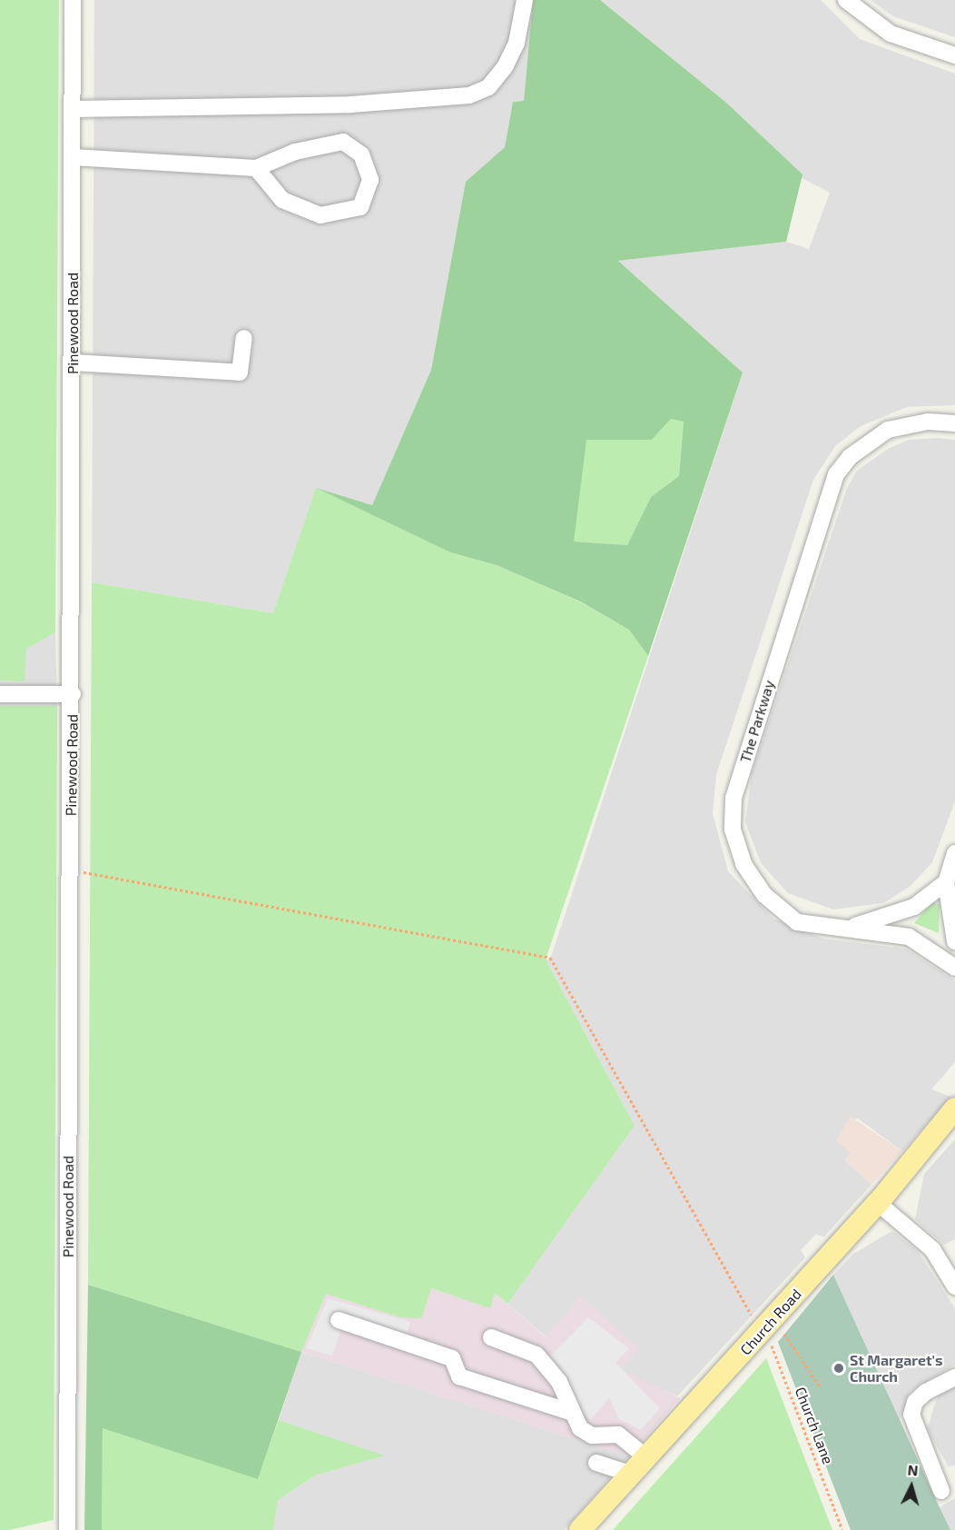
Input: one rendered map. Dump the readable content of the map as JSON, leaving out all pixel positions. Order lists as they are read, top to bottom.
{
  "streets": {
    "main road": ["Church Road"],
    "street": ["Pinewood Road", "The Parkway"],
    "path": ["Church Lane"]
  },
  "crossings": [
    ["Church Road", "Church Lane"]
  ],
  "places": ["St Margaret's Church"],
  "north": "top"
}
